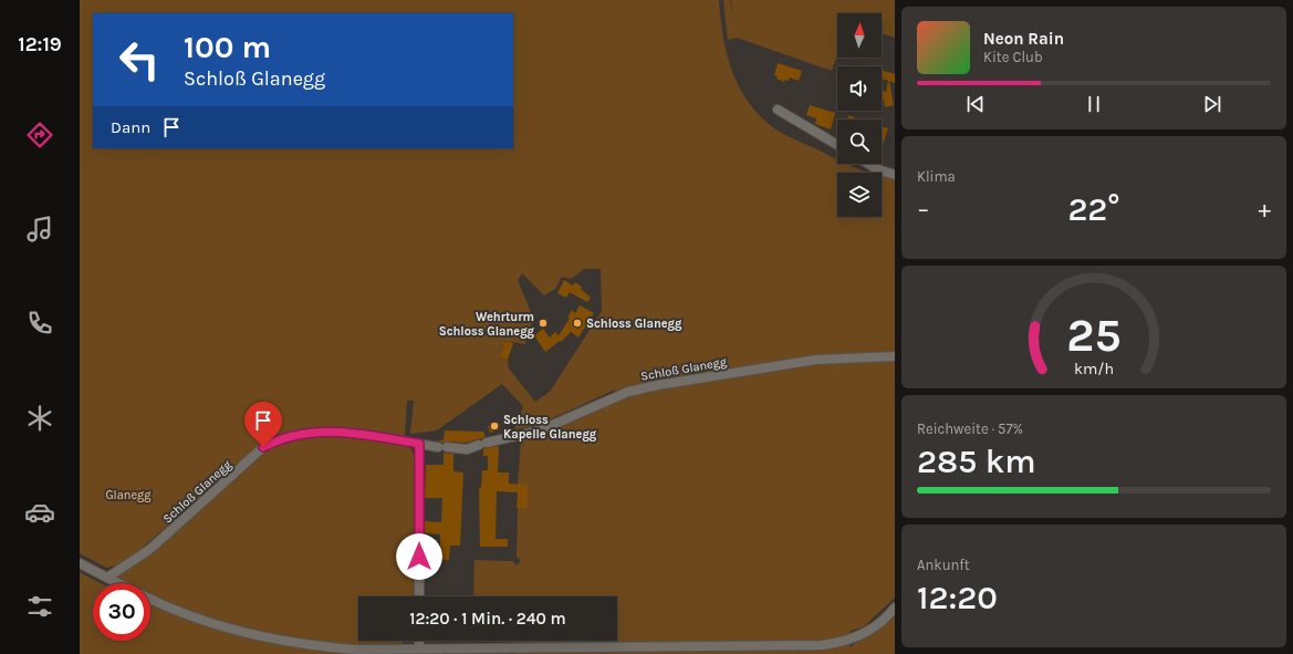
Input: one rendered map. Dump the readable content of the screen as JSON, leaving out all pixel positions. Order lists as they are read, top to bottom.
{
  "streets": {
    "street": ["Schloß Glanegg"]
  },
  "parks": ["Glanegg"],
  "places": ["Wehrturm Schloss Glanegg", "Schloss Glanegg", "Schloss Kapelle Glanegg"],
  "north": "top",
  "page": {
    "tabs": "12:19",
    "turn": ["100 m", "Schloß Glanegg"],
    "song": ["Neon Rain", "Kite Club"],
    "then": "Dann",
    "tile": [
      "Klima",
      ["Reichweite · 57%", "285 km"],
      ["Ankunft", "12:20"]
    ],
    "heat": ["−", "22°", "+"],
    "limit": "30",
    "trip": "12:20 · 1 Min. · 240 m",
    "gauge": ["25", "km/h"]
  }
}
